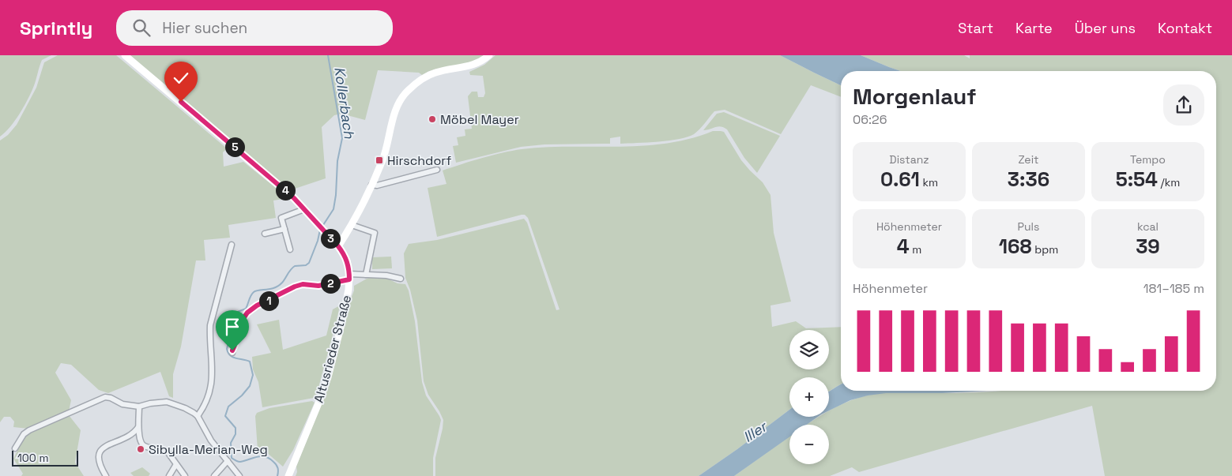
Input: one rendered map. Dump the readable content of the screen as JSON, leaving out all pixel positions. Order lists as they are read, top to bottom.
{
  "streets": {
    "main road": ["Altusrieder Straße"]
  },
  "water": ["Kollerbach", "Iller"],
  "places": {
    "other": ["Möbel Mayer", "Sibylla-Merian-Weg"],
    "transit": ["Hirschdorf"]
  },
  "scale_bar": "100 m",
  "page": {
    "header": "Sprintly",
    "search": "Hier suchen",
    "nav": [
      "Start",
      "Karte",
      "Über uns",
      "Kontakt"
    ],
    "heading": ["Morgenlauf", "06:26"],
    "pins": [
      "5",
      "4",
      "3",
      "2",
      "1"
    ],
    "stats": [
      ["Distanz", "0.61 km"],
      ["Zeit", "3:36"],
      ["Tempo", "5:54 /km"],
      ["Höhenmeter", "4 m"],
      ["Puls", "168 bpm"],
      ["kcal", "39"]
    ],
    "chart": ["Höhenmeter", "181–185 m"],
    "map_buttons": ["+", "−"],
    "scale": "100 m"
  }
}
